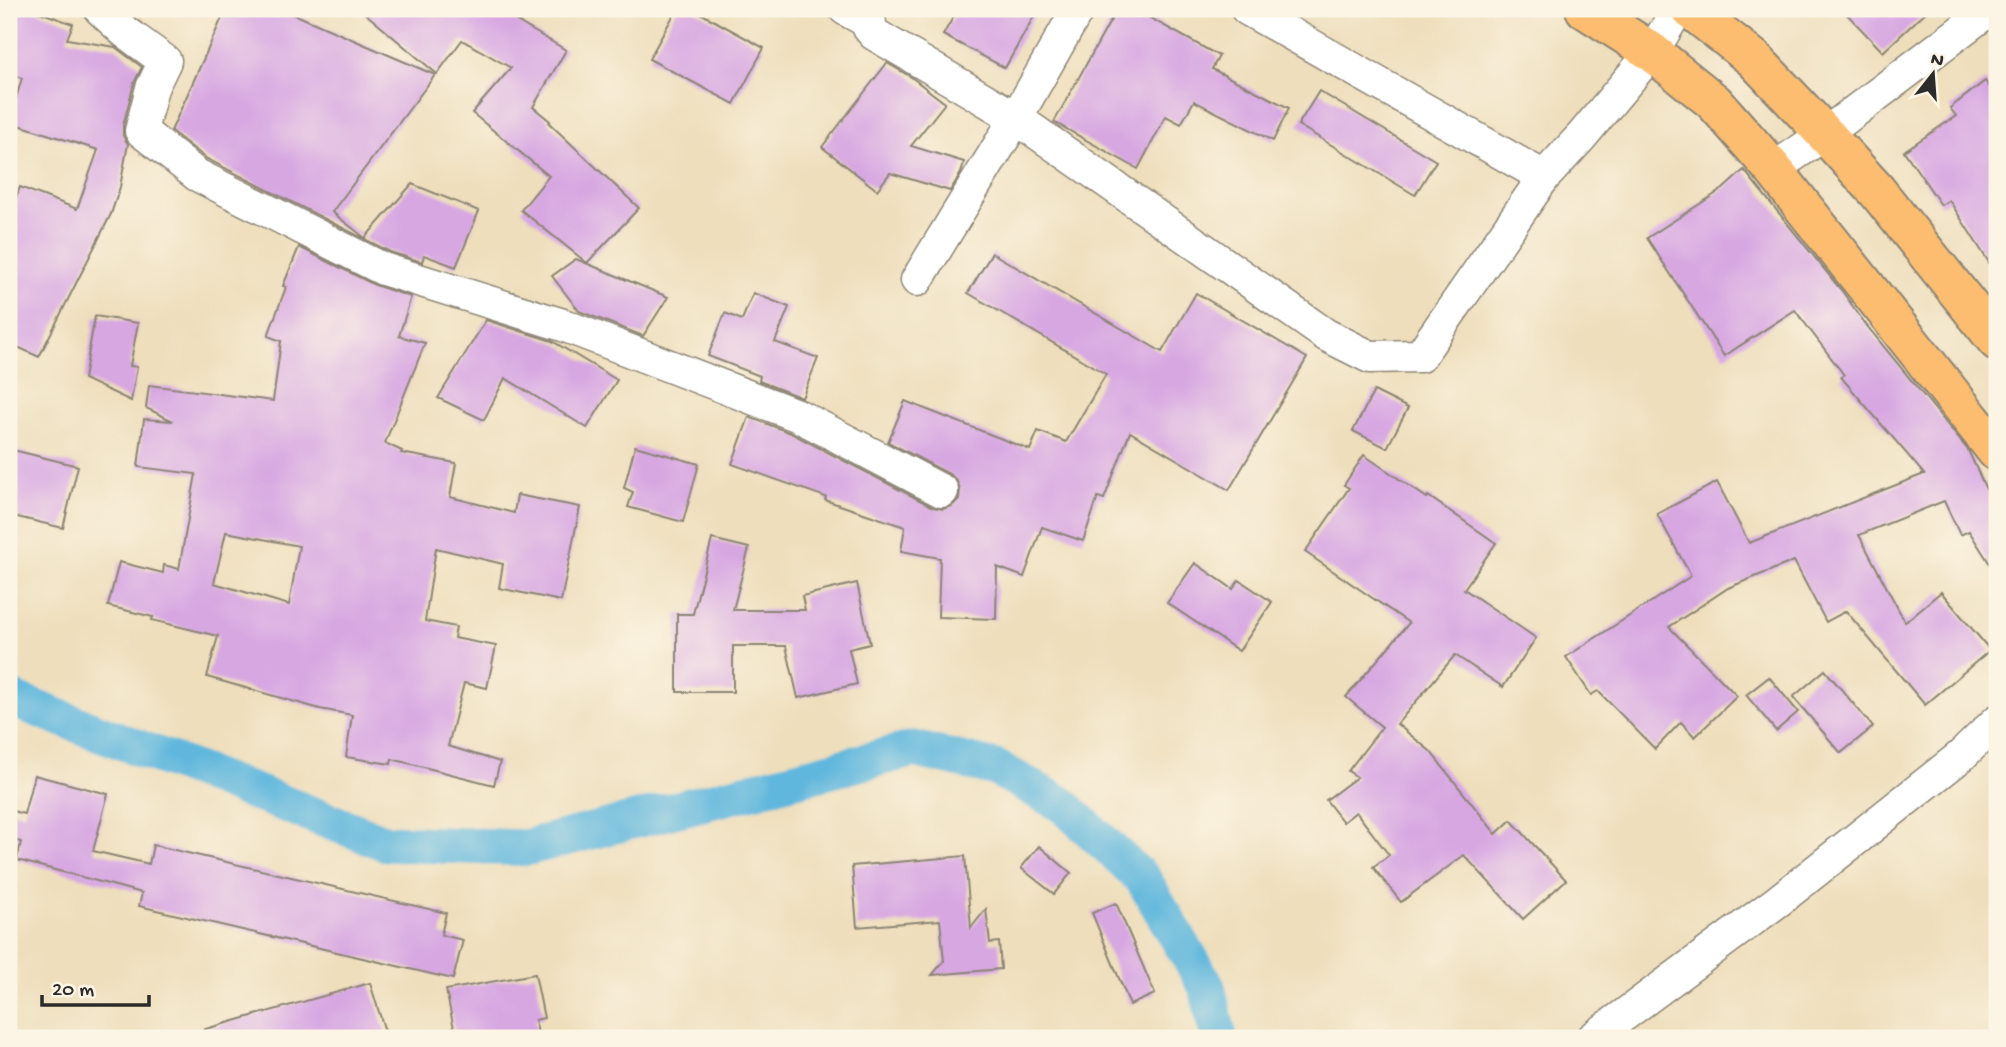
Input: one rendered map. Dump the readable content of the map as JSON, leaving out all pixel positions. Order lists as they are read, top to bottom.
{
  "scale_bar": "20 m",
  "north": "top"
}
